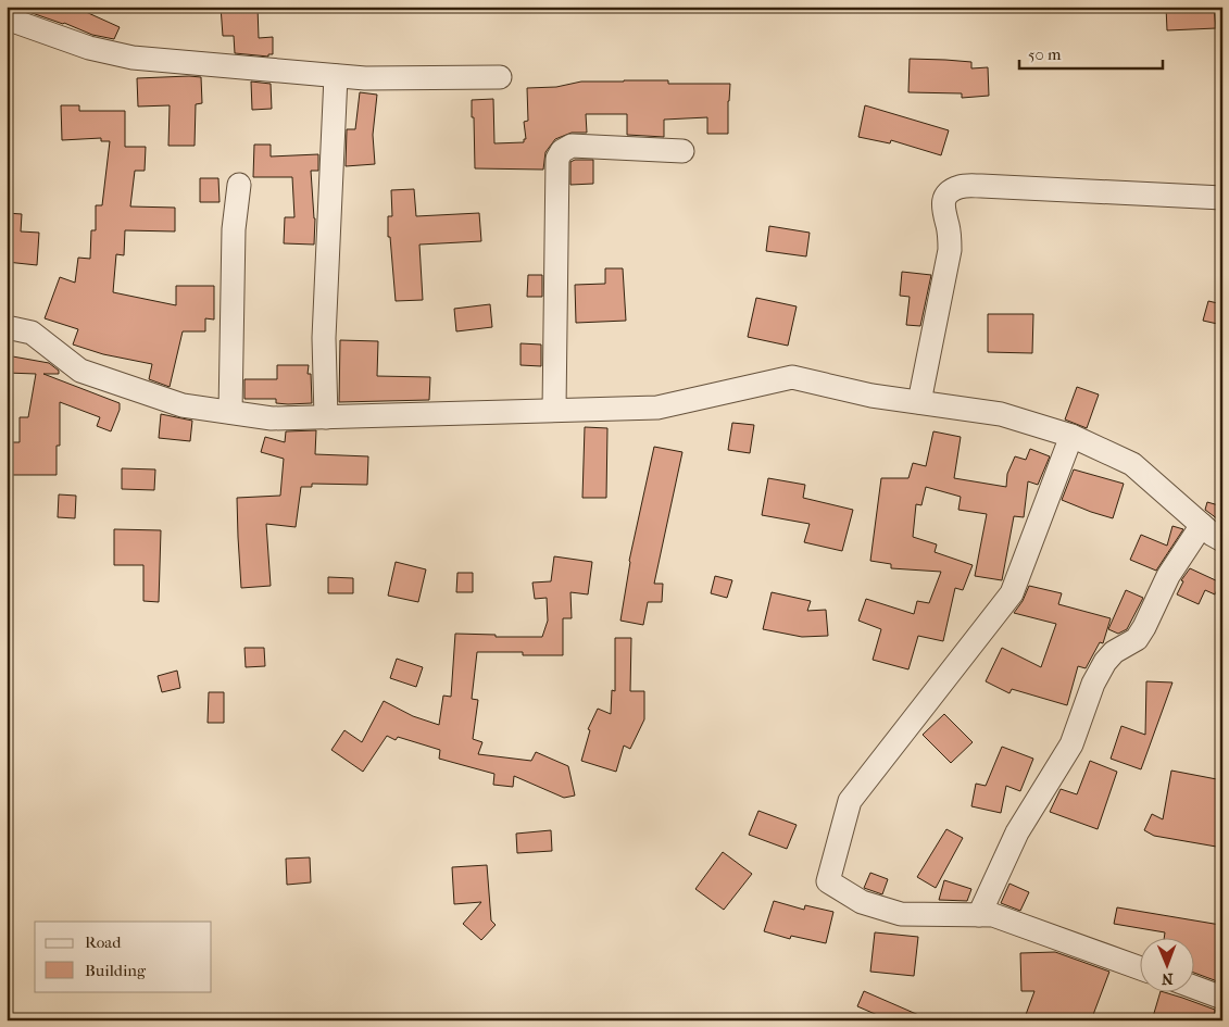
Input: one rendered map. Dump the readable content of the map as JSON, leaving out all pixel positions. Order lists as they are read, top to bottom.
{
  "legend": ["Road", "Building"],
  "scale_bar": "50 m",
  "north": "bottom"
}
